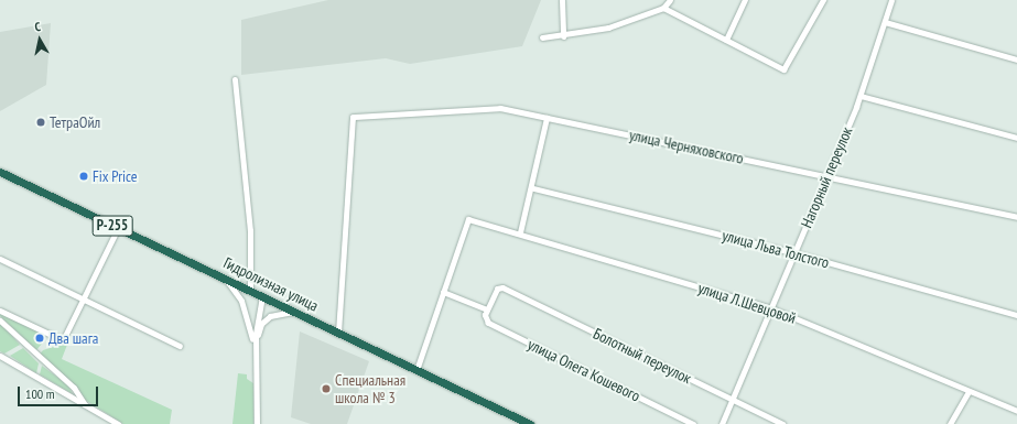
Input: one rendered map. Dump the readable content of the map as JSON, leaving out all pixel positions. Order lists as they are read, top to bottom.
{
  "streets": {
    "highway": ["Р-255", "Гидролизная улица"],
    "street": [
      "улица Черняховского",
      "Нагорный переулок",
      "улица Льва Толстого",
      "улица Л.Шевцовой",
      "Болотный переулок",
      "улица Олега Кошевого"
    ]
  },
  "crossings": [
    ["улица Черняховского", "Нагорный переулок"],
    ["улица Черняховского", "Гидролизная улица"],
    ["Нагорный переулок", "улица Льва Толстого"],
    ["Нагорный переулок", "улица Л.Шевцовой"],
    ["Нагорный переулок", "Болотный переулок"],
    ["Болотный переулок", "улица Олега Кошевого"]
  ],
  "places": [
    "ТетраОйл",
    "Fix Price",
    "Два шага",
    "Специальная школа № 3"
  ],
  "scale_bar": "100 m",
  "north": "top"
}
